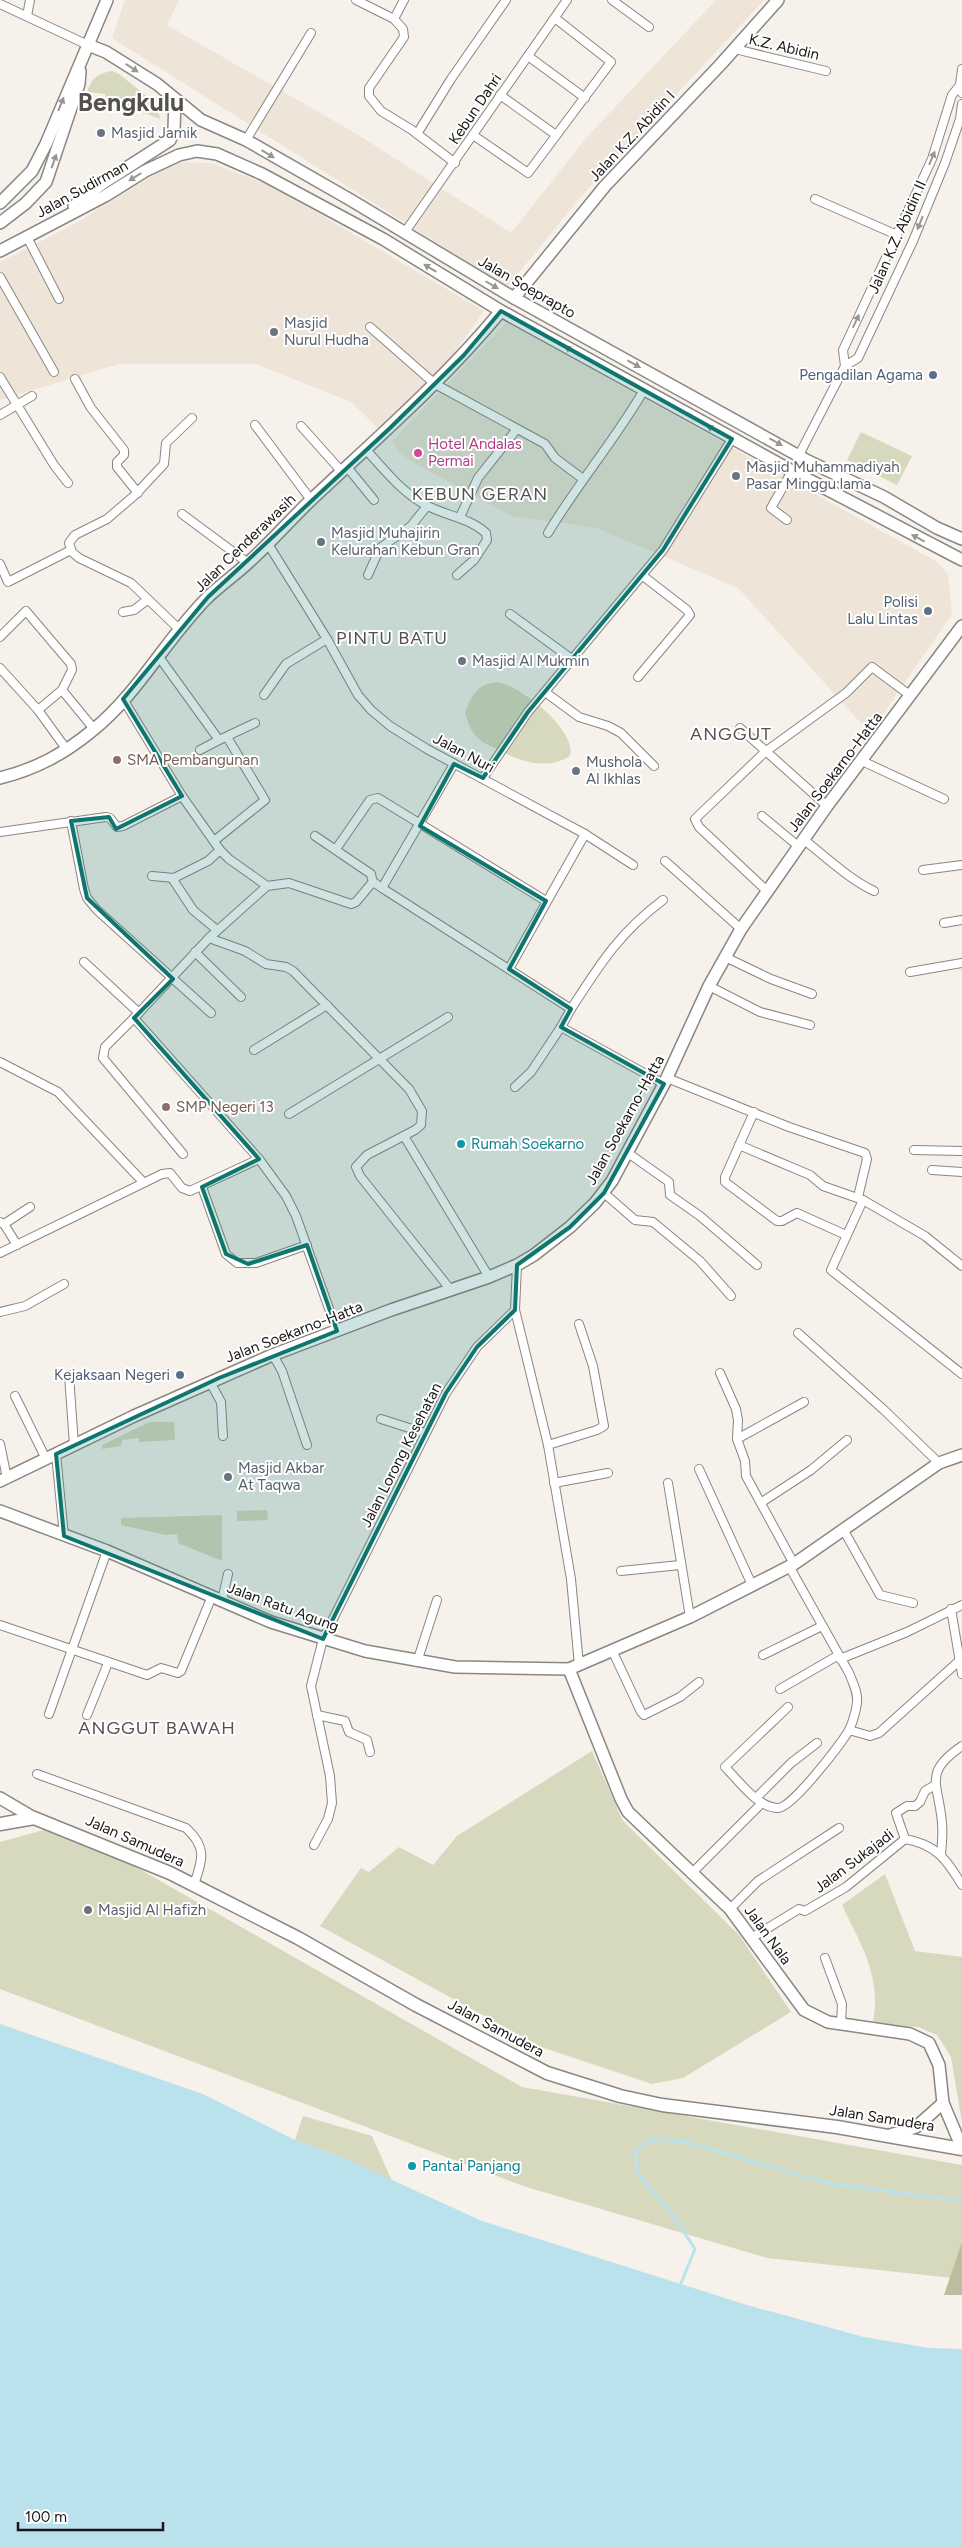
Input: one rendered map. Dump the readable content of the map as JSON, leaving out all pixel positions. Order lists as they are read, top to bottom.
{
  "streets": {
    "main road": [
      "Jalan K.Z. Abidin I",
      "Jalan Sudirman",
      "Jalan Soeprapto",
      "Jalan Cenderawasih",
      "Jalan Soekarno-Hatta",
      "Jalan Ratu Agung",
      "Jalan Samudera",
      "Jalan Nala"
    ],
    "street": [
      "K.Z. Abidin",
      "Kebun Dahri",
      "Jalan K.Z. Abidin II",
      "Jalan Nuri",
      "Jalan Lorong Kesehatan",
      "Jalan Sukajadi"
    ]
  },
  "crossings": [
    ["K.Z. Abidin", "Jalan K.Z. Abidin I"],
    ["Kebun Dahri", "Jalan Soeprapto"],
    ["Jalan K.Z. Abidin I", "Jalan Soeprapto"],
    ["Jalan Sudirman", "Jalan Soeprapto"],
    ["Jalan Sudirman", "Jalan Cenderawasih"],
    ["Jalan Cenderawasih", "Jalan Nuri"],
    ["Jalan Lorong Kesehatan", "Jalan Ratu Agung"],
    ["Jalan Ratu Agung", "Jalan Nala"],
    ["Jalan Samudera", "Jalan Nala"],
    ["Jalan Sukajadi", "Jalan Nala"]
  ],
  "districts": [
    "Bengkulu",
    "KEBUN GERAN",
    "PINTU BATU",
    "ANGGUT",
    "ANGGUT BAWAH"
  ],
  "places": [
    "Masjid Jamik",
    "Masjid Nurul Hudha",
    "Pengadilan Agama",
    "Hotel Andalas Permai",
    "Masjid Muhammadiyah Pasar Minggu lama",
    "Masjid Muhajirin Kelurahan Kebun Gran",
    "Polisi Lalu Lintas",
    "Masjid Al Mukmin",
    "SMA Pembangunan",
    "Mushola Al Ikhlas",
    "SMP Negeri 13",
    "Rumah Soekarno",
    "Kejaksaan Negeri",
    "Masjid Akbar At Taqwa",
    "Masjid Al Hafizh",
    "Pantai Panjang"
  ],
  "scale_bar": "100 m"
}
